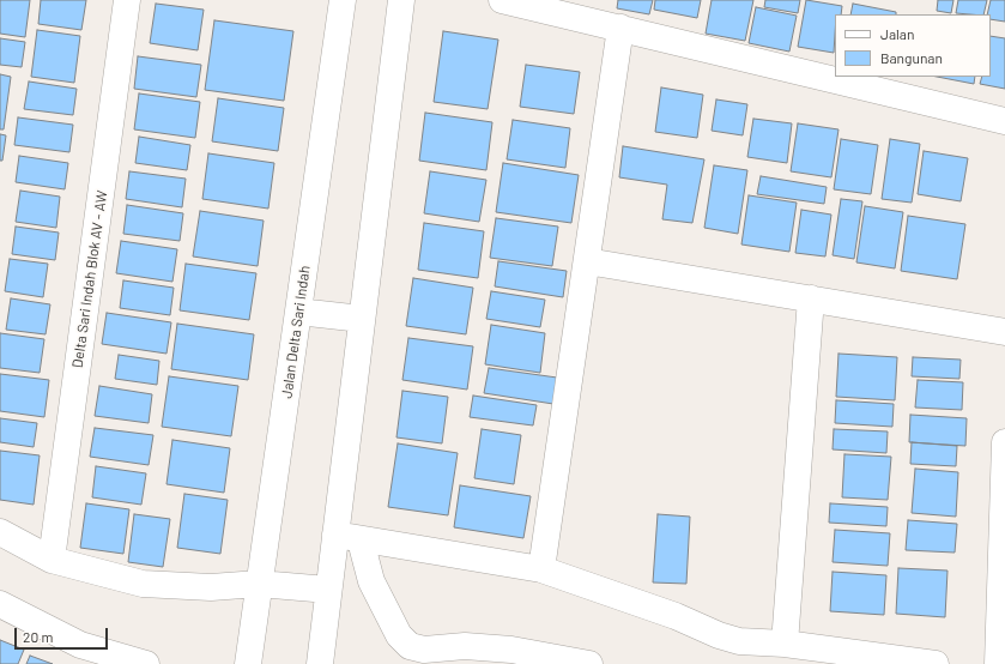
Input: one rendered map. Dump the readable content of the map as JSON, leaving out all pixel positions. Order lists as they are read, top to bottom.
{
  "streets": {
    "street": ["Delta Sari Indah Blok AV - AW", "Jalan Delta Sari Indah"]
  },
  "legend": ["Jalan", "Bangunan"],
  "scale_bar": "20 m"
}
